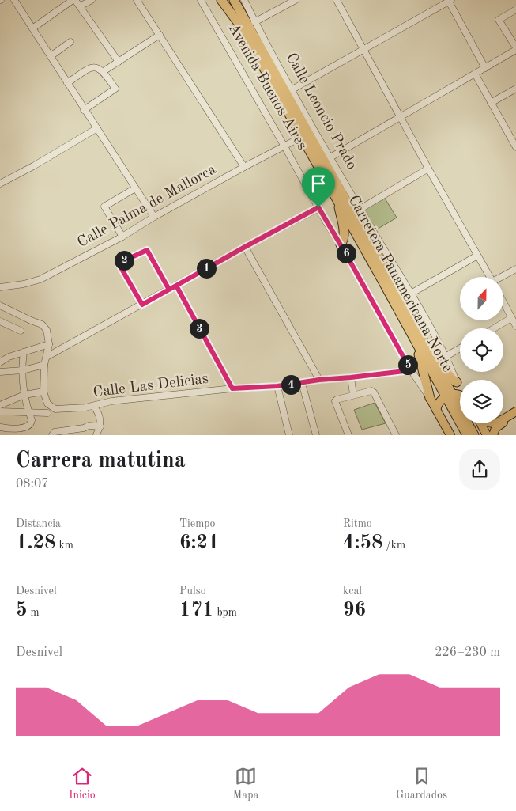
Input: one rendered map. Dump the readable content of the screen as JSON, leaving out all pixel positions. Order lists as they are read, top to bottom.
{
  "streets": {
    "highway": ["Carretera Panamericana Norte"],
    "main road": ["Avenida Buenos Aires", "Calle Leoncio Prado"],
    "street": ["Calle Palma de Mallorca", "Calle Las Delicias"]
  },
  "crossings": [
    ["Avenida Buenos Aires", "Calle Palma de Mallorca"],
    ["Avenida Buenos Aires", "Calle Las Delicias"],
    ["Calle Palma de Mallorca", "Carretera Panamericana Norte"]
  ],
  "north": "top",
  "page": {
    "pins": [
      "6",
      "2",
      "1",
      "3",
      "5",
      "4"
    ],
    "heading": ["Carrera matutina", "08:07"],
    "stats": [
      ["Distancia", "1.28 km"],
      ["Tiempo", "6:21"],
      ["Ritmo", "4:58 /km"],
      ["Desnivel", "5 m"],
      ["Pulso", "171 bpm"],
      ["kcal", "96"]
    ],
    "chart": ["Desnivel", "226–230 m"],
    "tabs": ["Inicio", "Mapa", "Guardados"]
  }
}
